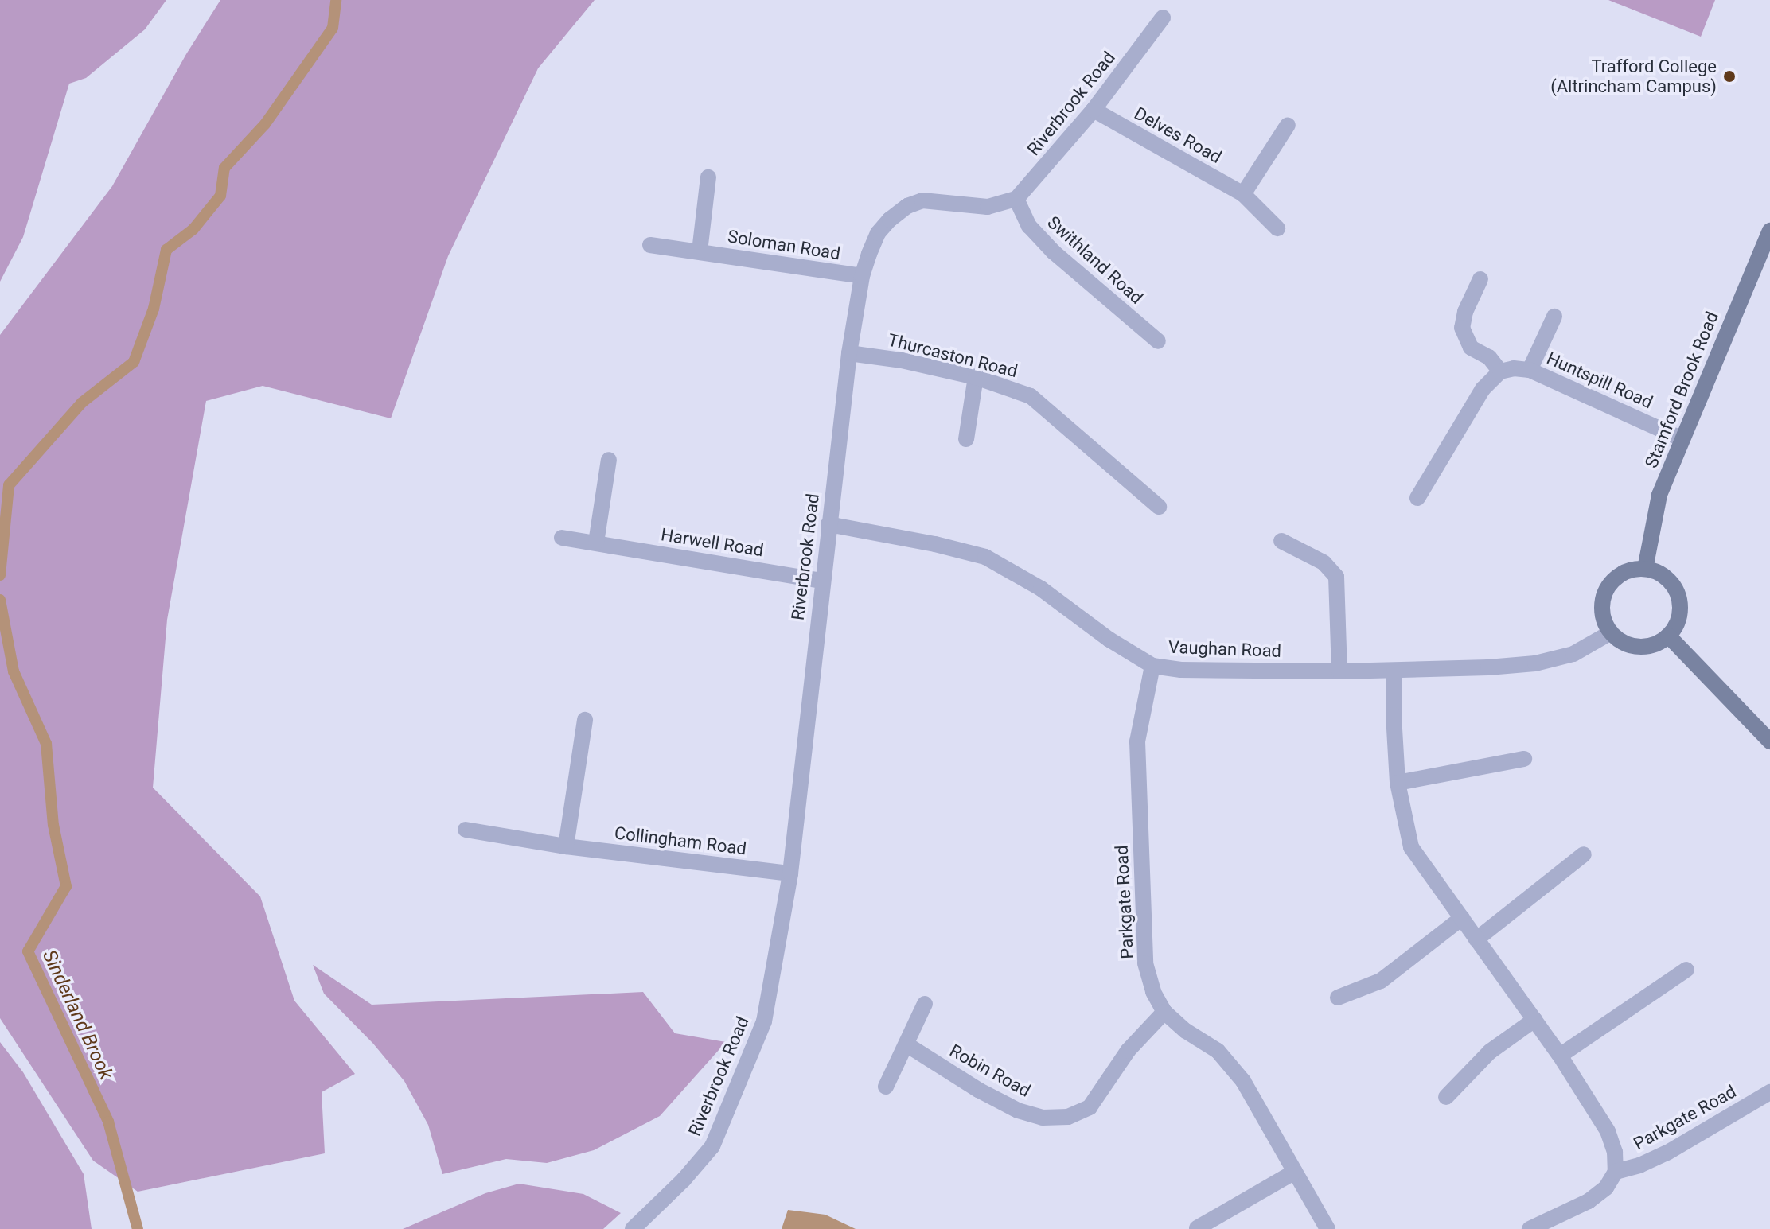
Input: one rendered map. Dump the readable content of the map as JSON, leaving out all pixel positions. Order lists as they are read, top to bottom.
{
  "streets": {
    "street": [
      "Riverbrook Road",
      "Delves Road",
      "Soloman Road",
      "Swithland Road",
      "Thurcaston Road",
      "Huntspill Road",
      "Stamford Brook Road",
      "Harwell Road",
      "Vaughan Road",
      "Collingham Road",
      "Parkgate Road",
      "Robin Road"
    ]
  },
  "crossings": [
    ["Riverbrook Road", "Delves Road"],
    ["Riverbrook Road", "Soloman Road"],
    ["Riverbrook Road", "Swithland Road"],
    ["Riverbrook Road", "Thurcaston Road"],
    ["Riverbrook Road", "Harwell Road"],
    ["Riverbrook Road", "Vaughan Road"],
    ["Riverbrook Road", "Collingham Road"],
    ["Huntspill Road", "Stamford Brook Road"],
    ["Stamford Brook Road", "Vaughan Road"],
    ["Vaughan Road", "Parkgate Road"],
    ["Parkgate Road", "Robin Road"]
  ],
  "water": ["Sinderland Brook"],
  "places": ["Trafford College (Altrincham Campus)"]
}
